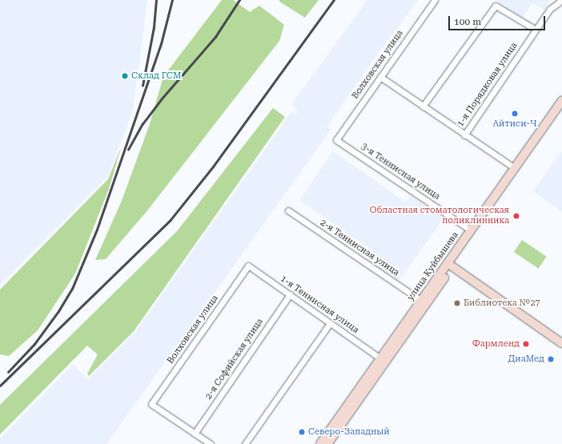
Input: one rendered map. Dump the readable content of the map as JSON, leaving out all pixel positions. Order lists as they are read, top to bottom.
{
  "streets": {
    "main road": ["улица Куйбышева"],
    "street": [
      "Волховская улица",
      "1-я Порядковая улица",
      "3-я Теннисная улица",
      "2-я Теннисная улица",
      "1-я Теннисная улица",
      "2-я Софийская улица"
    ]
  },
  "crossings": [
    ["Волховская улица", "3-я Теннисная улица"],
    ["Волховская улица", "1-я Теннисная улица"],
    ["Волховская улица", "2-я Софийская улица"],
    ["3-я Теннисная улица", "улица Куйбышева"],
    ["2-я Теннисная улица", "улица Куйбышева"],
    ["улица Куйбышева", "1-я Теннисная улица"],
    ["1-я Теннисная улица", "2-я Софийская улица"]
  ],
  "places": [
    "Склад ГСМ",
    "Айтиси-Ч",
    "Областная стоматологическая поликлинника",
    "Библиотека №27",
    "Фармленд",
    "ДиаМед",
    "Северо-Западный"
  ],
  "scale_bar": "100 m"
}
